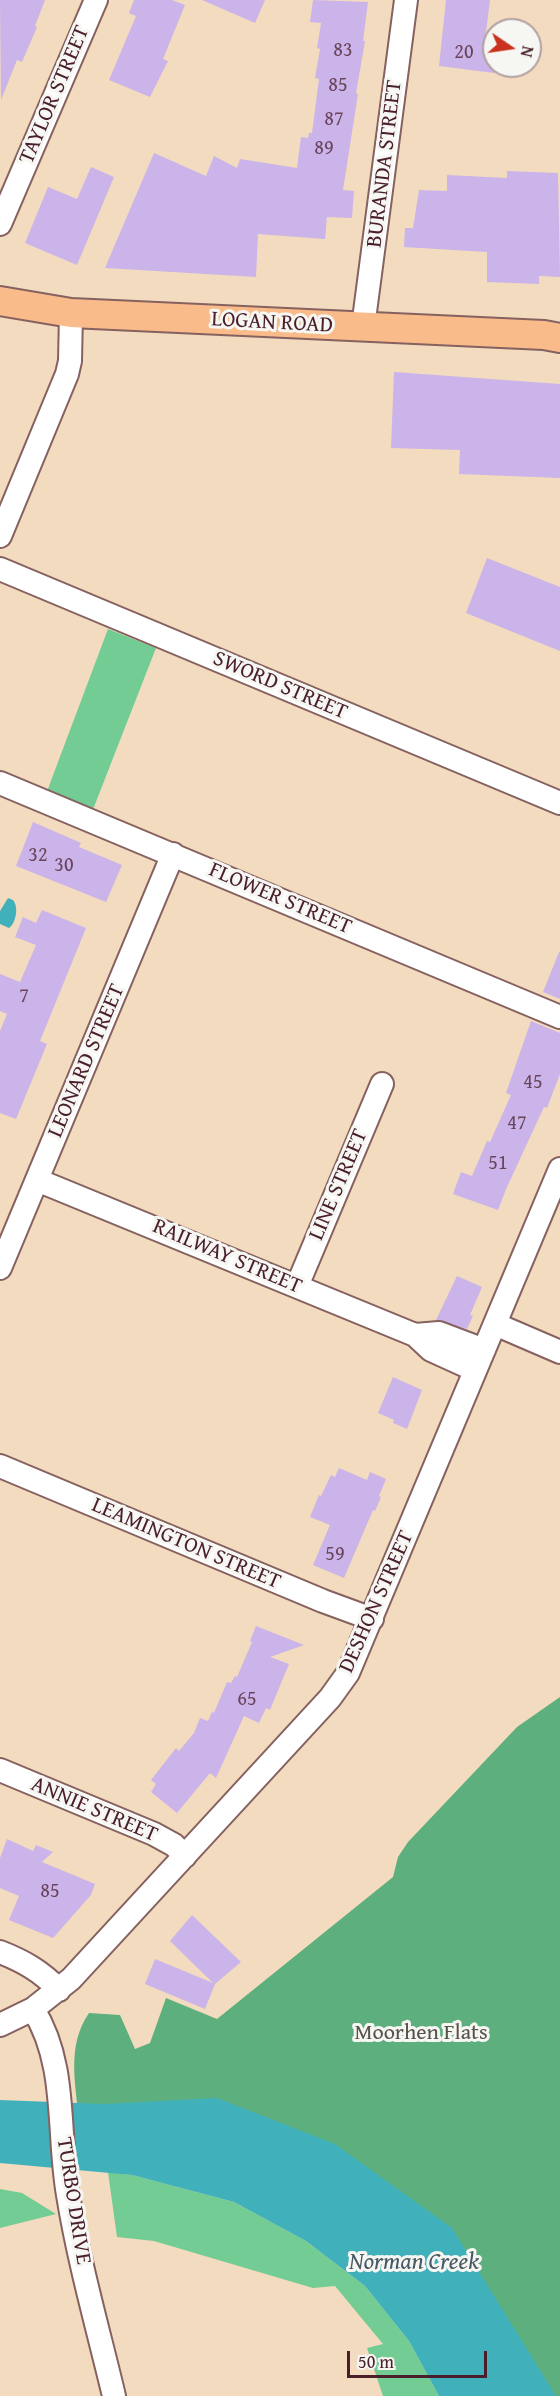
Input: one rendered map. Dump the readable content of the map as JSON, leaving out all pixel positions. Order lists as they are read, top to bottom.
{
  "streets": {
    "main road": ["LOGAN ROAD"],
    "street": [
      "TAYLOR STREET",
      "BURANDA STREET",
      "SWORD STREET",
      "FLOWER STREET",
      "LEONARD STREET",
      "LINE STREET",
      "RAILWAY STREET",
      "LEAMINGTON STREET",
      "DESHON STREET",
      "ANNIE STREET",
      "TURBO DRIVE"
    ]
  },
  "crossings": [
    ["BURANDA STREET", "LOGAN ROAD"],
    ["FLOWER STREET", "LEONARD STREET"],
    ["LEONARD STREET", "RAILWAY STREET"],
    ["LINE STREET", "RAILWAY STREET"],
    ["RAILWAY STREET", "DESHON STREET"],
    ["LEAMINGTON STREET", "DESHON STREET"],
    ["DESHON STREET", "ANNIE STREET"],
    ["DESHON STREET", "TURBO DRIVE"]
  ],
  "water": ["Norman Creek"],
  "parks": ["Moorhen Flats"],
  "house_numbers": [
    "83",
    "20",
    "85",
    "87",
    "89",
    "32",
    "30",
    "7",
    "45",
    "47",
    "51",
    "59",
    "65",
    "85"
  ],
  "scale_bar": "50 m",
  "north": "right"
}
